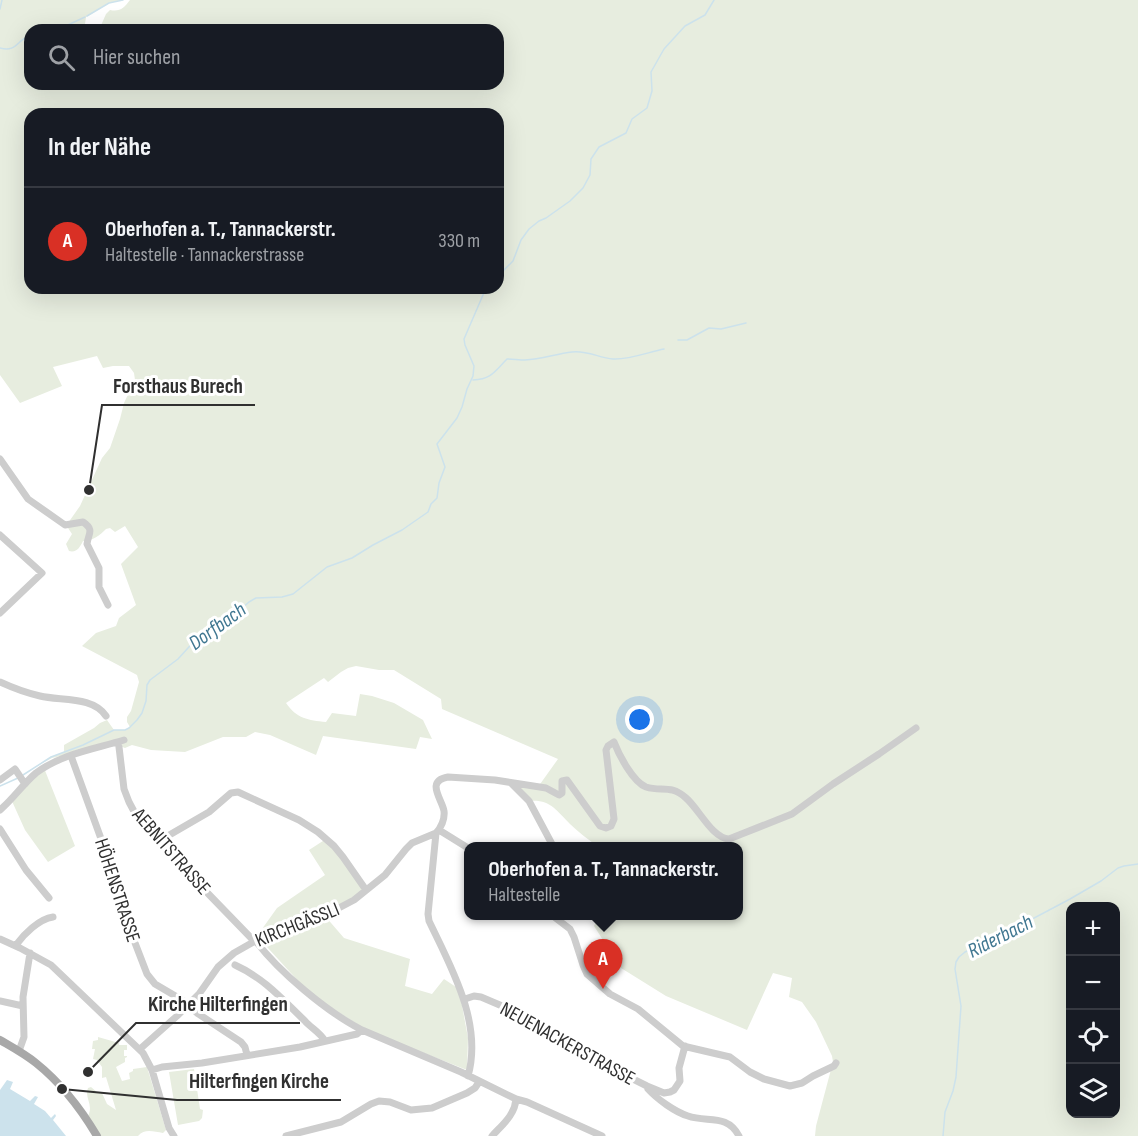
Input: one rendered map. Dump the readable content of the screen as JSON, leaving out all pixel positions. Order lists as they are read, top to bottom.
{
  "streets": {
    "street": [
      "AEBNITSTRASSE",
      "HÖHENSTRASSE",
      "KIRCHGÄSSLI",
      "NEUENACKERSTRASSE"
    ]
  },
  "crossings": [
    ["AEBNITSTRASSE", "KIRCHGÄSSLI"],
    ["HÖHENSTRASSE", "KIRCHGÄSSLI"]
  ],
  "water": ["Dorfbach", "Riderbach"],
  "places": ["Forsthaus Burech", "Kirche Hilterfingen", "Hilterfingen Kirche"],
  "page": {
    "search": "Hier suchen",
    "heading": "In der Nähe",
    "list": [
      {
        "mark": "A",
        "name": "Oberhofen a. T., Tannackerstr.",
        "note": "Haltestelle · Tannackerstrasse",
        "value": "330 m"
      }
    ],
    "popup": ["Oberhofen a. T., Tannackerstr.", "Haltestelle"],
    "map_buttons": ["+", "−"],
    "pins": "A"
  }
}
